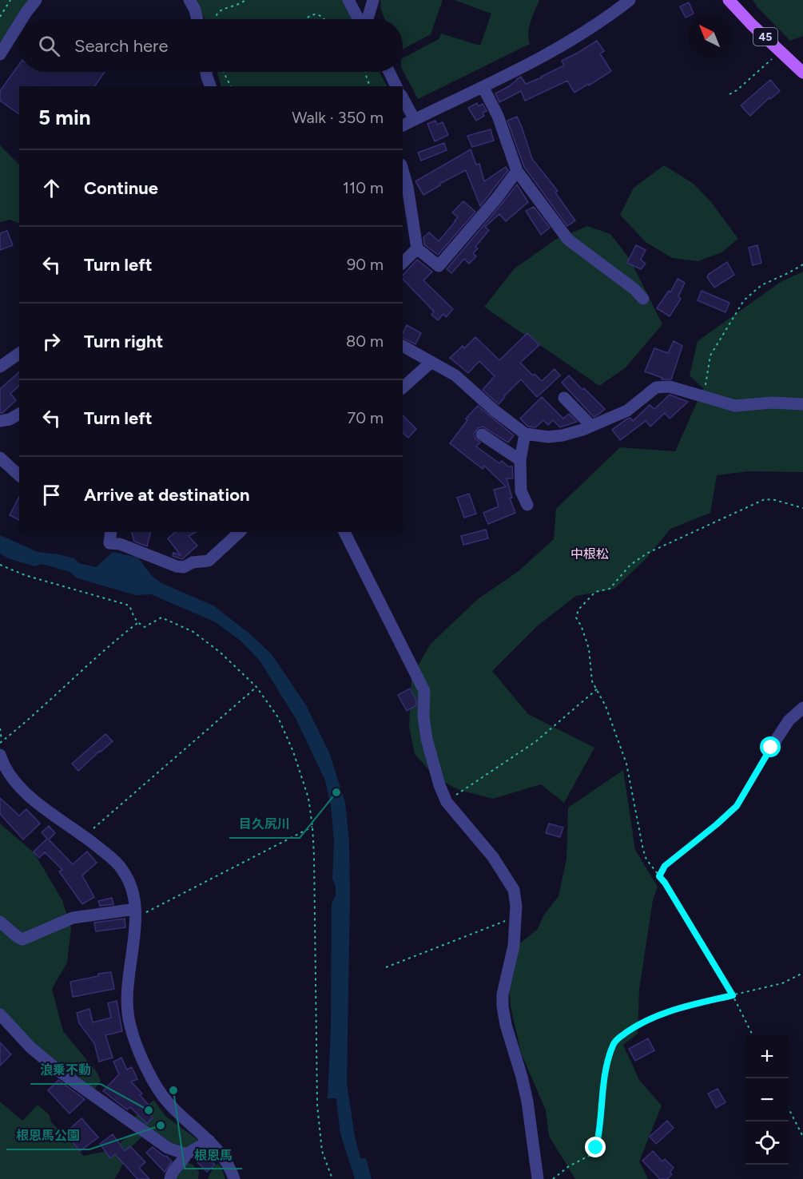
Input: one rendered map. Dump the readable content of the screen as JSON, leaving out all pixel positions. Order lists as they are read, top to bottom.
{
  "streets": {
    "main road": ["45"]
  },
  "districts": ["中根松"],
  "places": [
    "目久尻川",
    "根恩馬",
    "浪乗不動",
    "根恩馬公園"
  ],
  "north": "top left",
  "page": {
    "search": "Search here",
    "heading": ["5 min", "Walk · 350 m"],
    "list": [
      ["Continue", "110 m"],
      ["Turn left", "90 m"],
      ["Turn right", "80 m"],
      ["Turn left", "70 m"],
      "Arrive at destination"
    ],
    "map_buttons": ["+", "−"]
  }
}
